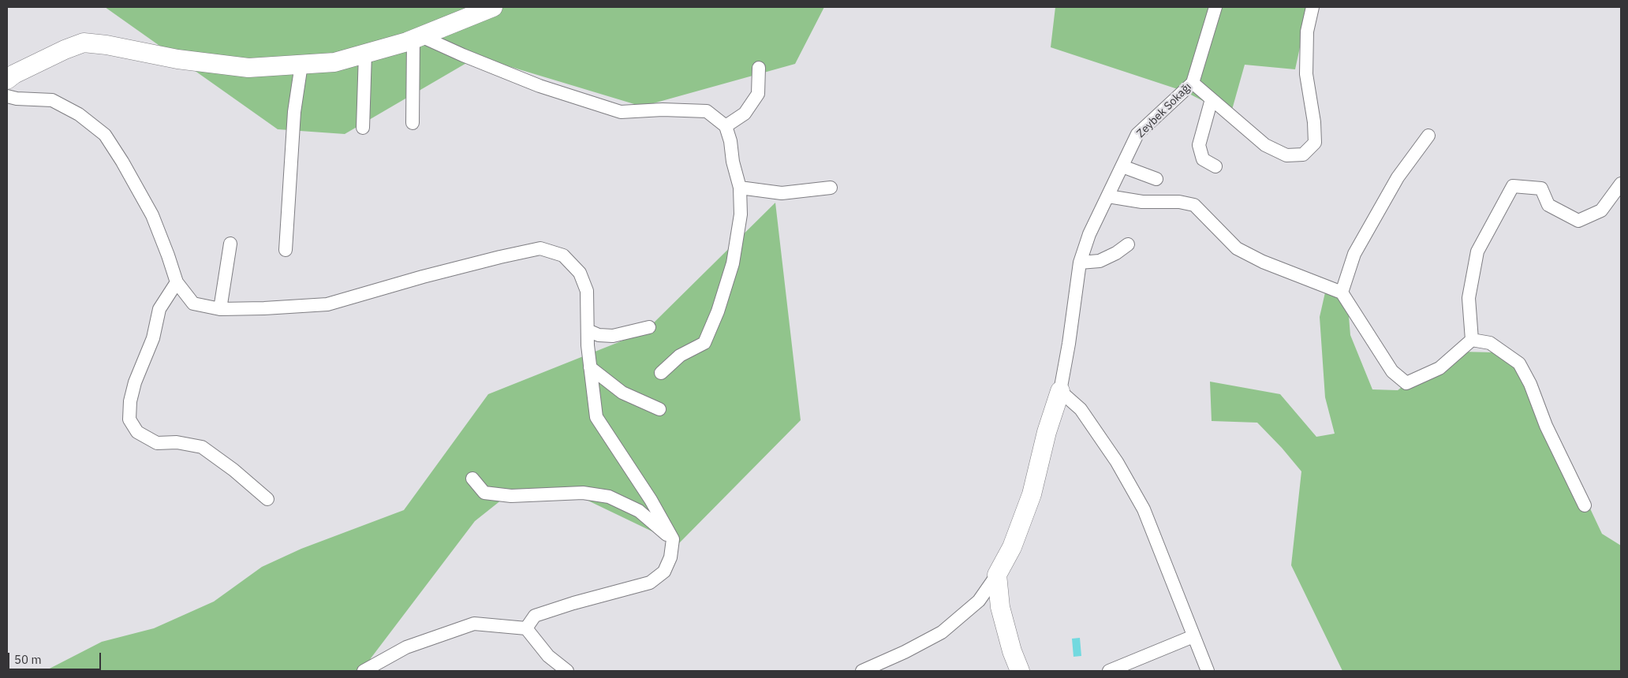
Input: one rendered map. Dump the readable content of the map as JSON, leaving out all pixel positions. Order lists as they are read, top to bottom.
{
  "streets": {
    "street": ["Zeybek Sokağı"]
  },
  "scale_bar": "50 m"
}
